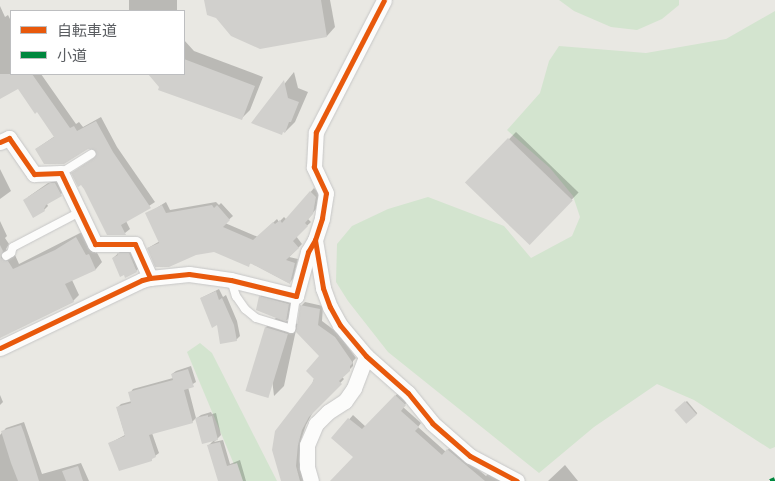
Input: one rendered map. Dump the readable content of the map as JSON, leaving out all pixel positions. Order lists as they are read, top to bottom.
{
  "legend": ["自転車道", "小道"]
}
